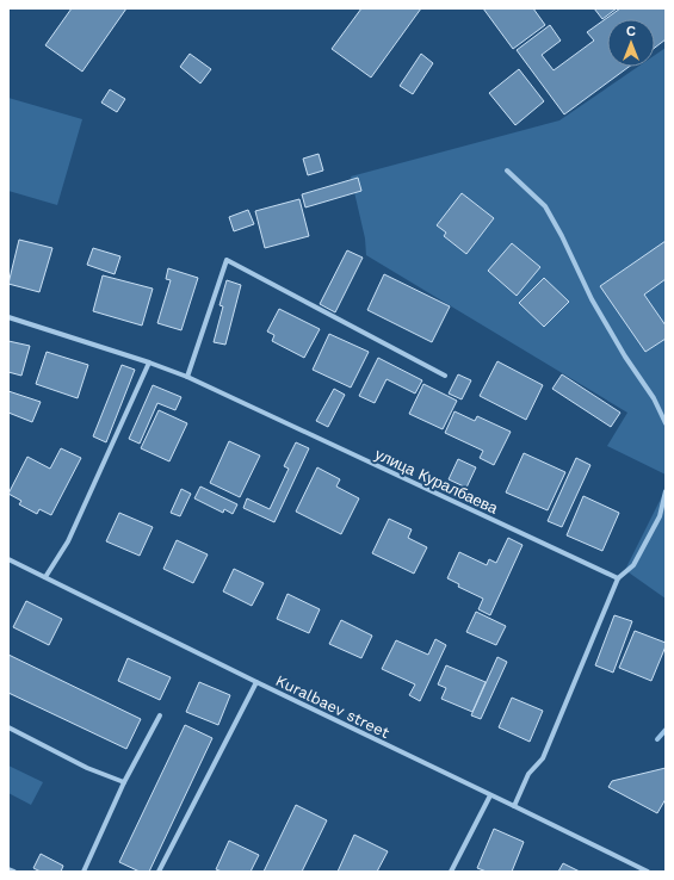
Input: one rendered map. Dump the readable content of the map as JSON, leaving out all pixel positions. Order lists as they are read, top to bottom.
{
  "streets": {
    "street": ["улица Куралбаева", "Kuralbaev street"]
  },
  "north": "top"
}
